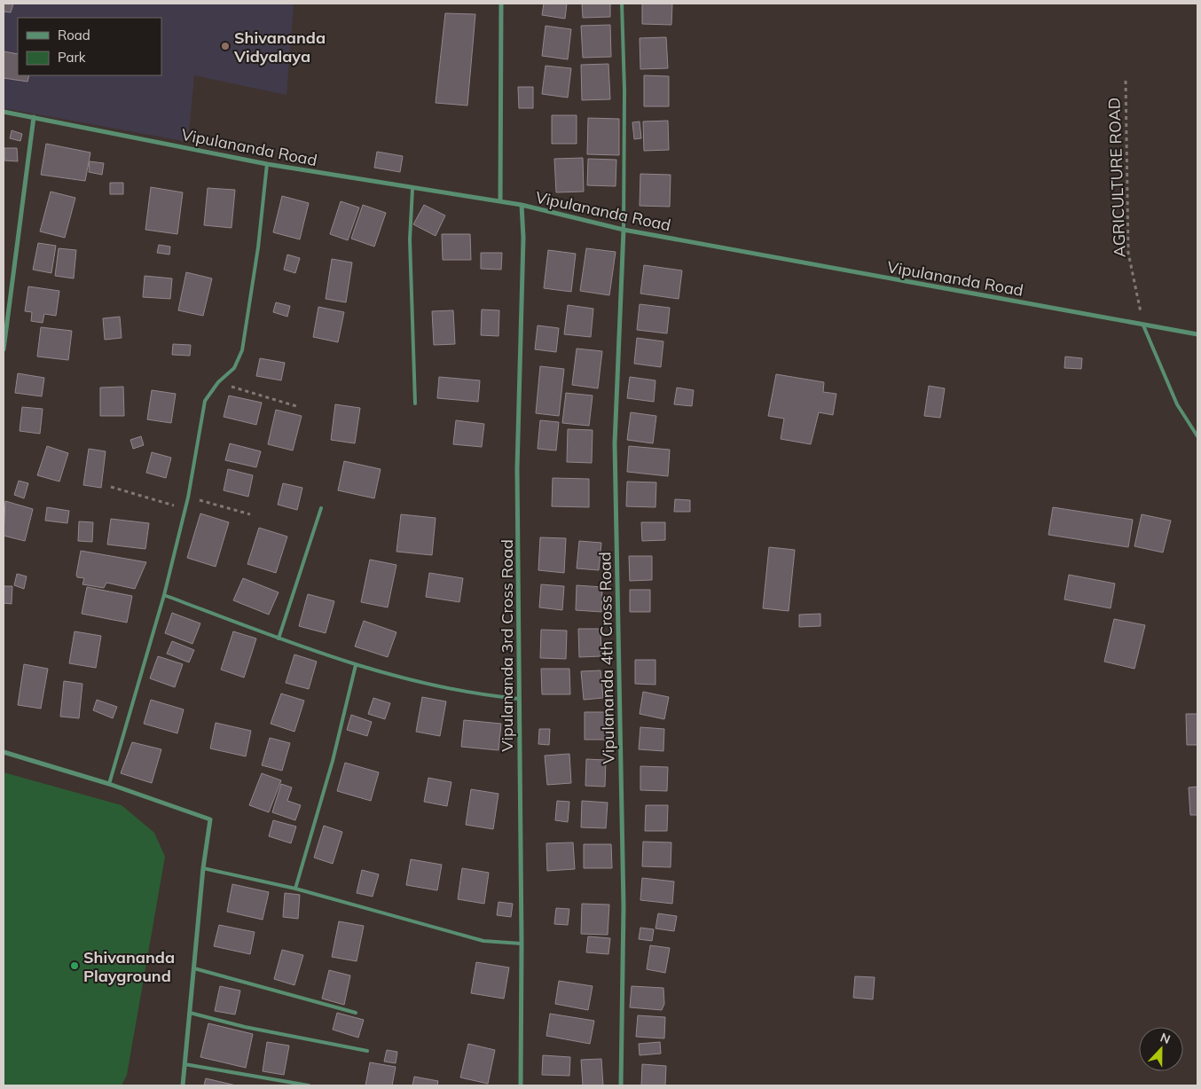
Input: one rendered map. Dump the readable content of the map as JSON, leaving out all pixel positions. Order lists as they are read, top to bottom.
{
  "streets": {
    "street": ["Vipulananda Road", "Vipulananda 3rd Cross Road", "Vipulananda 4th Cross Road"],
    "path": ["AGRICULTURE ROAD"]
  },
  "crossings": [
    ["Vipulananda Road", "AGRICULTURE ROAD"],
    ["Vipulananda Road", "Vipulananda 3rd Cross Road"],
    ["Vipulananda Road", "Vipulananda 4th Cross Road"]
  ],
  "places": ["Shivananda Vidyalaya", "Shivananda Playground"],
  "legend": ["Road", "Park"],
  "north": "top"
}
